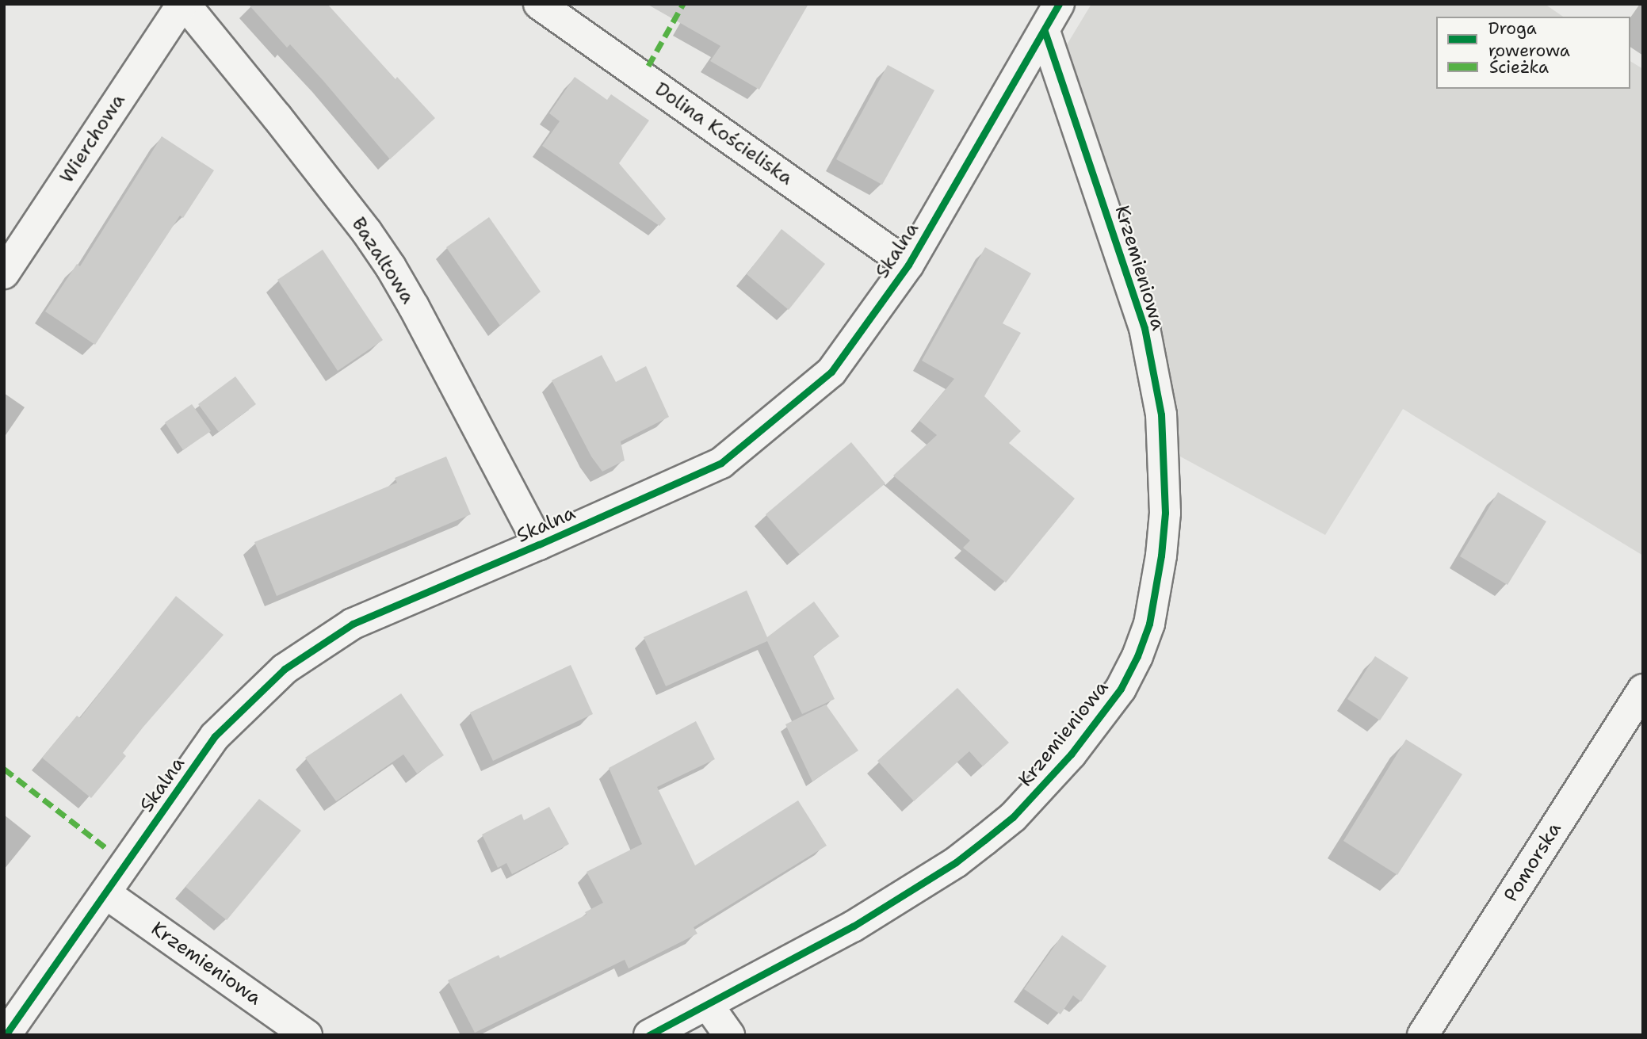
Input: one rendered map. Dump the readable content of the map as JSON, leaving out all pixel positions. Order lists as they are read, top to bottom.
{
  "streets": {
    "street": [
      "Dolina Kościeliska",
      "Wierchowa",
      "Skalna",
      "Bazaltowa",
      "Krzemieniowa",
      "Pomorska"
    ]
  },
  "crossings": [
    ["Dolina Kościeliska", "Skalna"],
    ["Wierchowa", "Bazaltowa"],
    ["Skalna", "Bazaltowa"],
    ["Skalna", "Krzemieniowa"]
  ],
  "legend": ["Droga rowerowa", "Ścieżka"]
}
